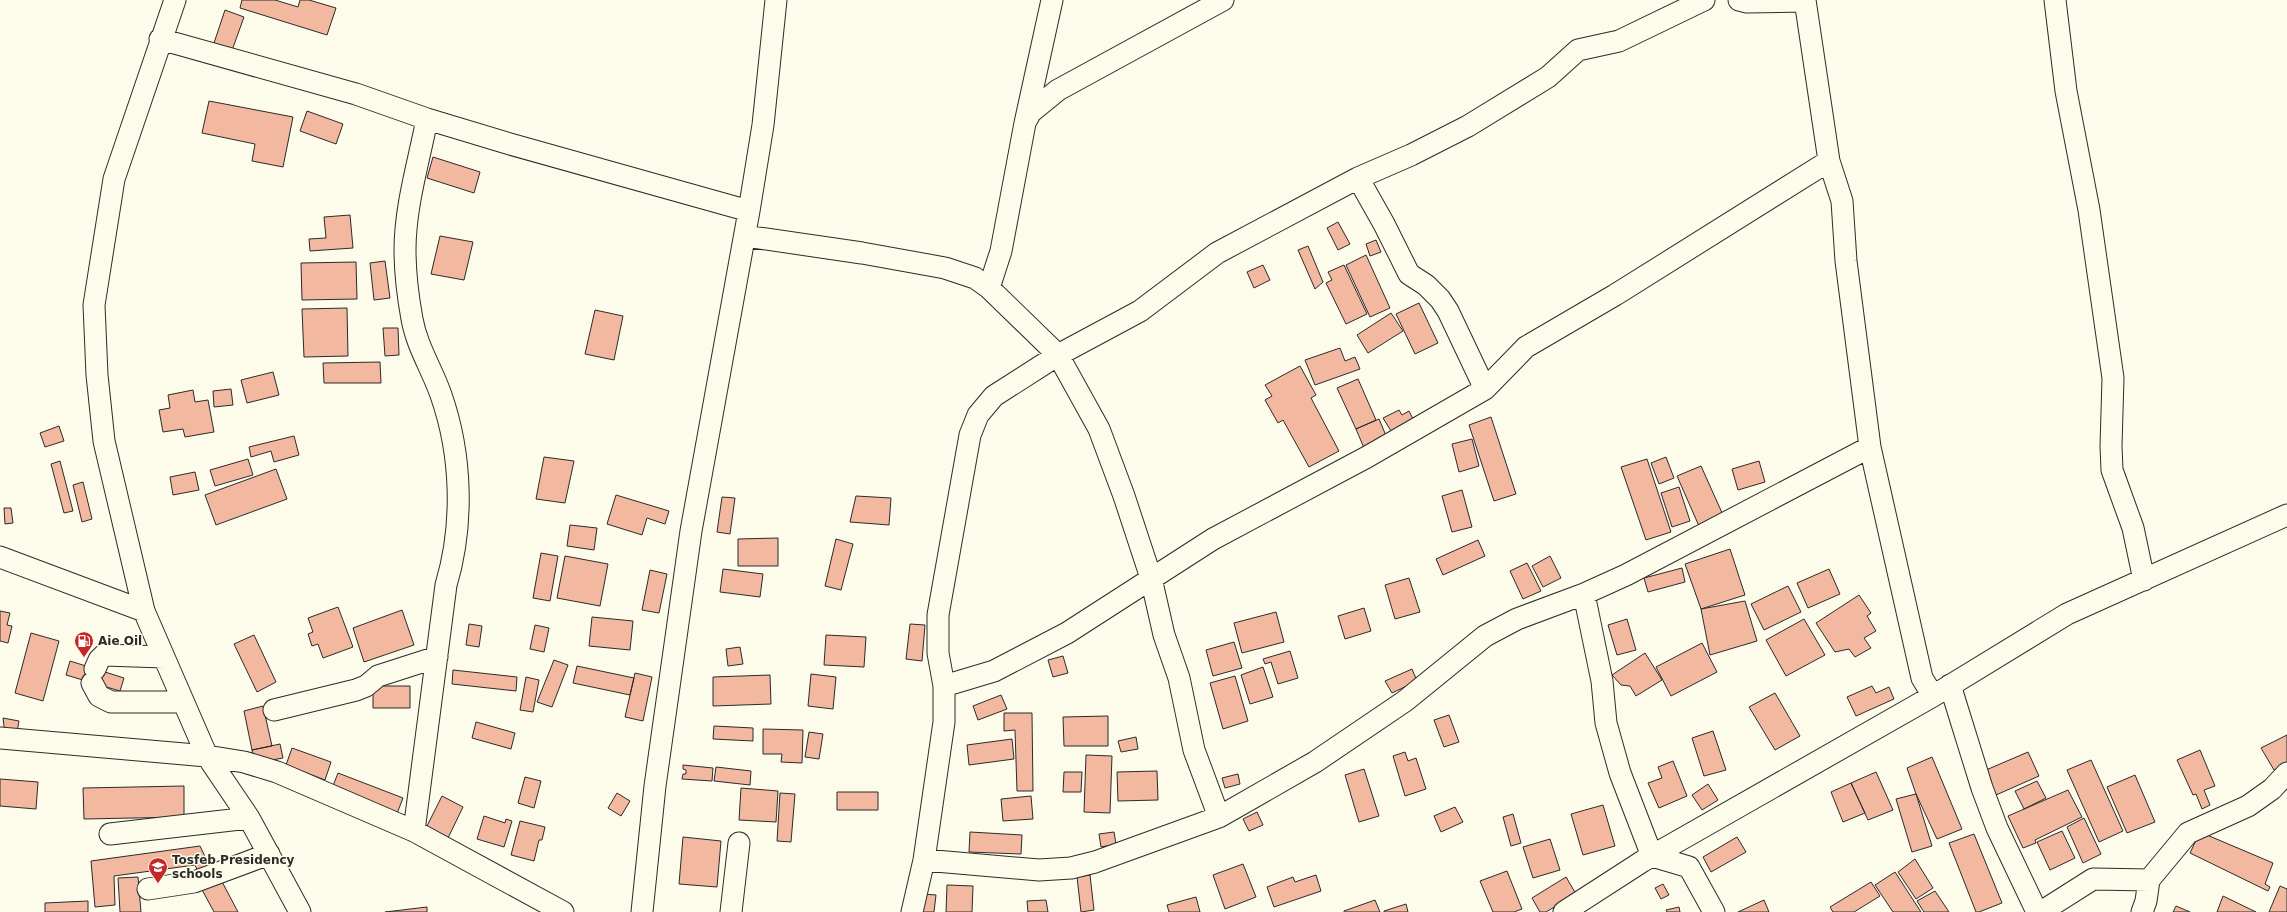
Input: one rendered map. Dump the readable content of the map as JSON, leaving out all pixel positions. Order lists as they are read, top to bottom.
{
  "places": {
    "fuel station": ["Aie Oil"],
    "school or university": ["Tosfeb Presidency schools"]
  }
}
